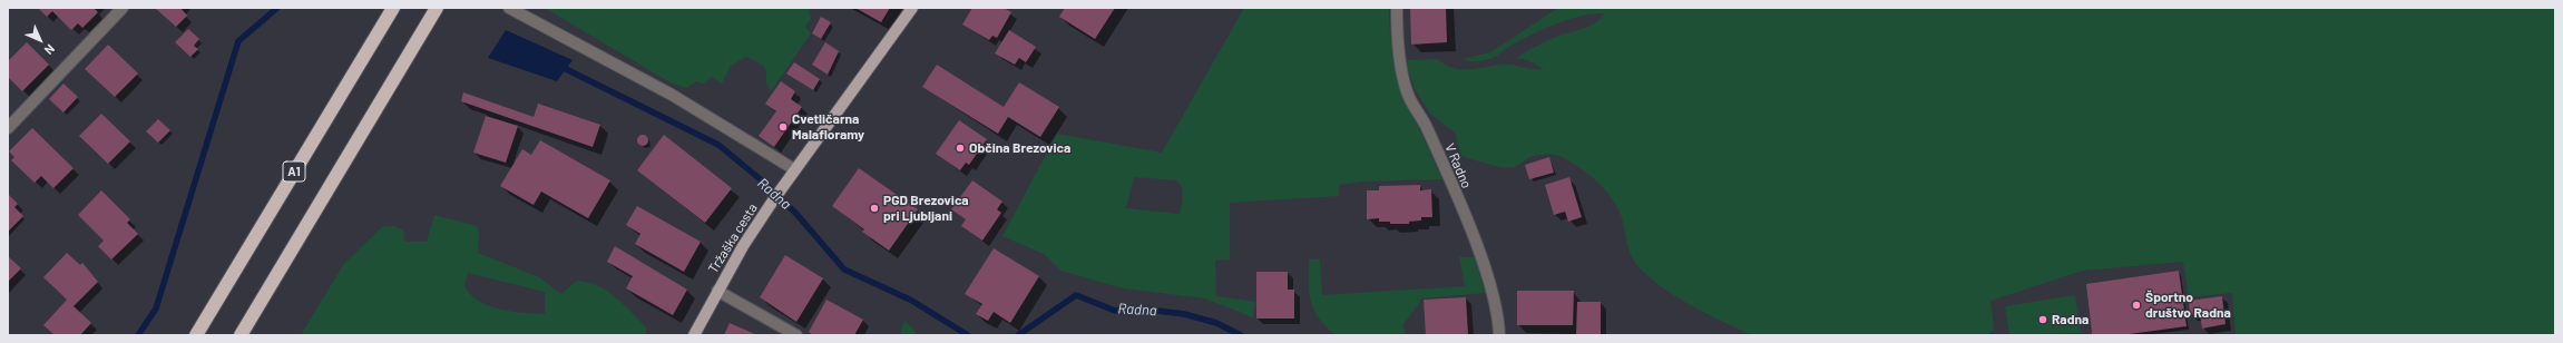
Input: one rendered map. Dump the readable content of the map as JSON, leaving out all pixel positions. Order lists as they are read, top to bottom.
{
  "streets": {
    "highway": ["A1"],
    "main road": ["Tržaška cesta"],
    "street": ["V Radno"]
  },
  "water": ["Radna"],
  "places": [
    "Cvetličarna Malafloramy",
    "Občina Brezovica",
    "PGD Brezovica pri Ljubljani",
    "Športno društvo Radna",
    "Radna"
  ],
  "north": "bottom right"
}
